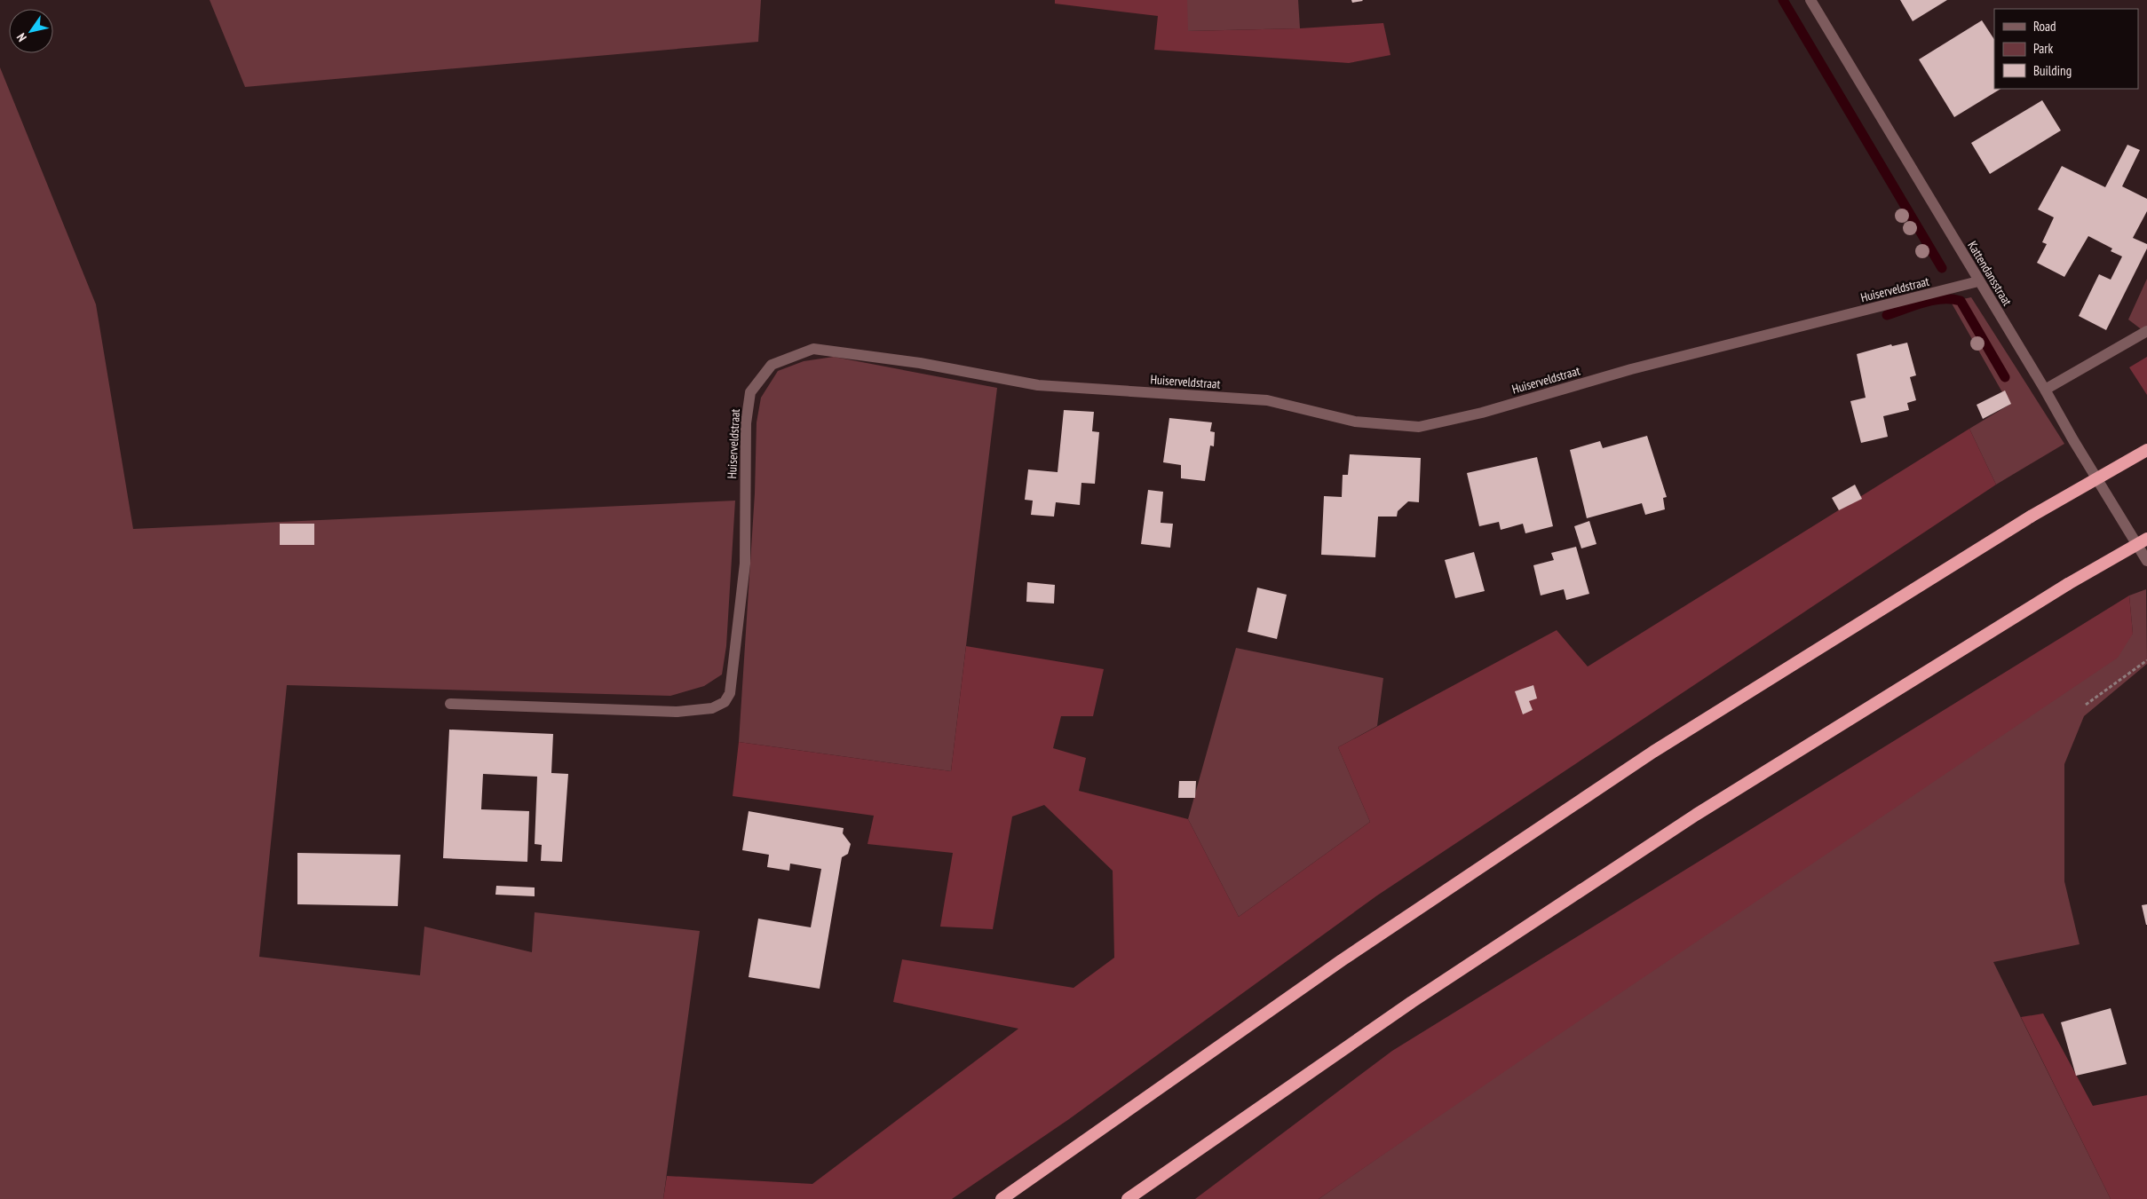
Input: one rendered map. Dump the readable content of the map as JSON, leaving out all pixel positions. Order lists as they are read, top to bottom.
{
  "streets": {
    "street": ["Kattendansstraat", "Huiserveldstraat"]
  },
  "crossings": [
    ["Kattendansstraat", "Huiserveldstraat"]
  ],
  "legend": ["Road", "Park", "Building"],
  "north": "bottom left"
}
